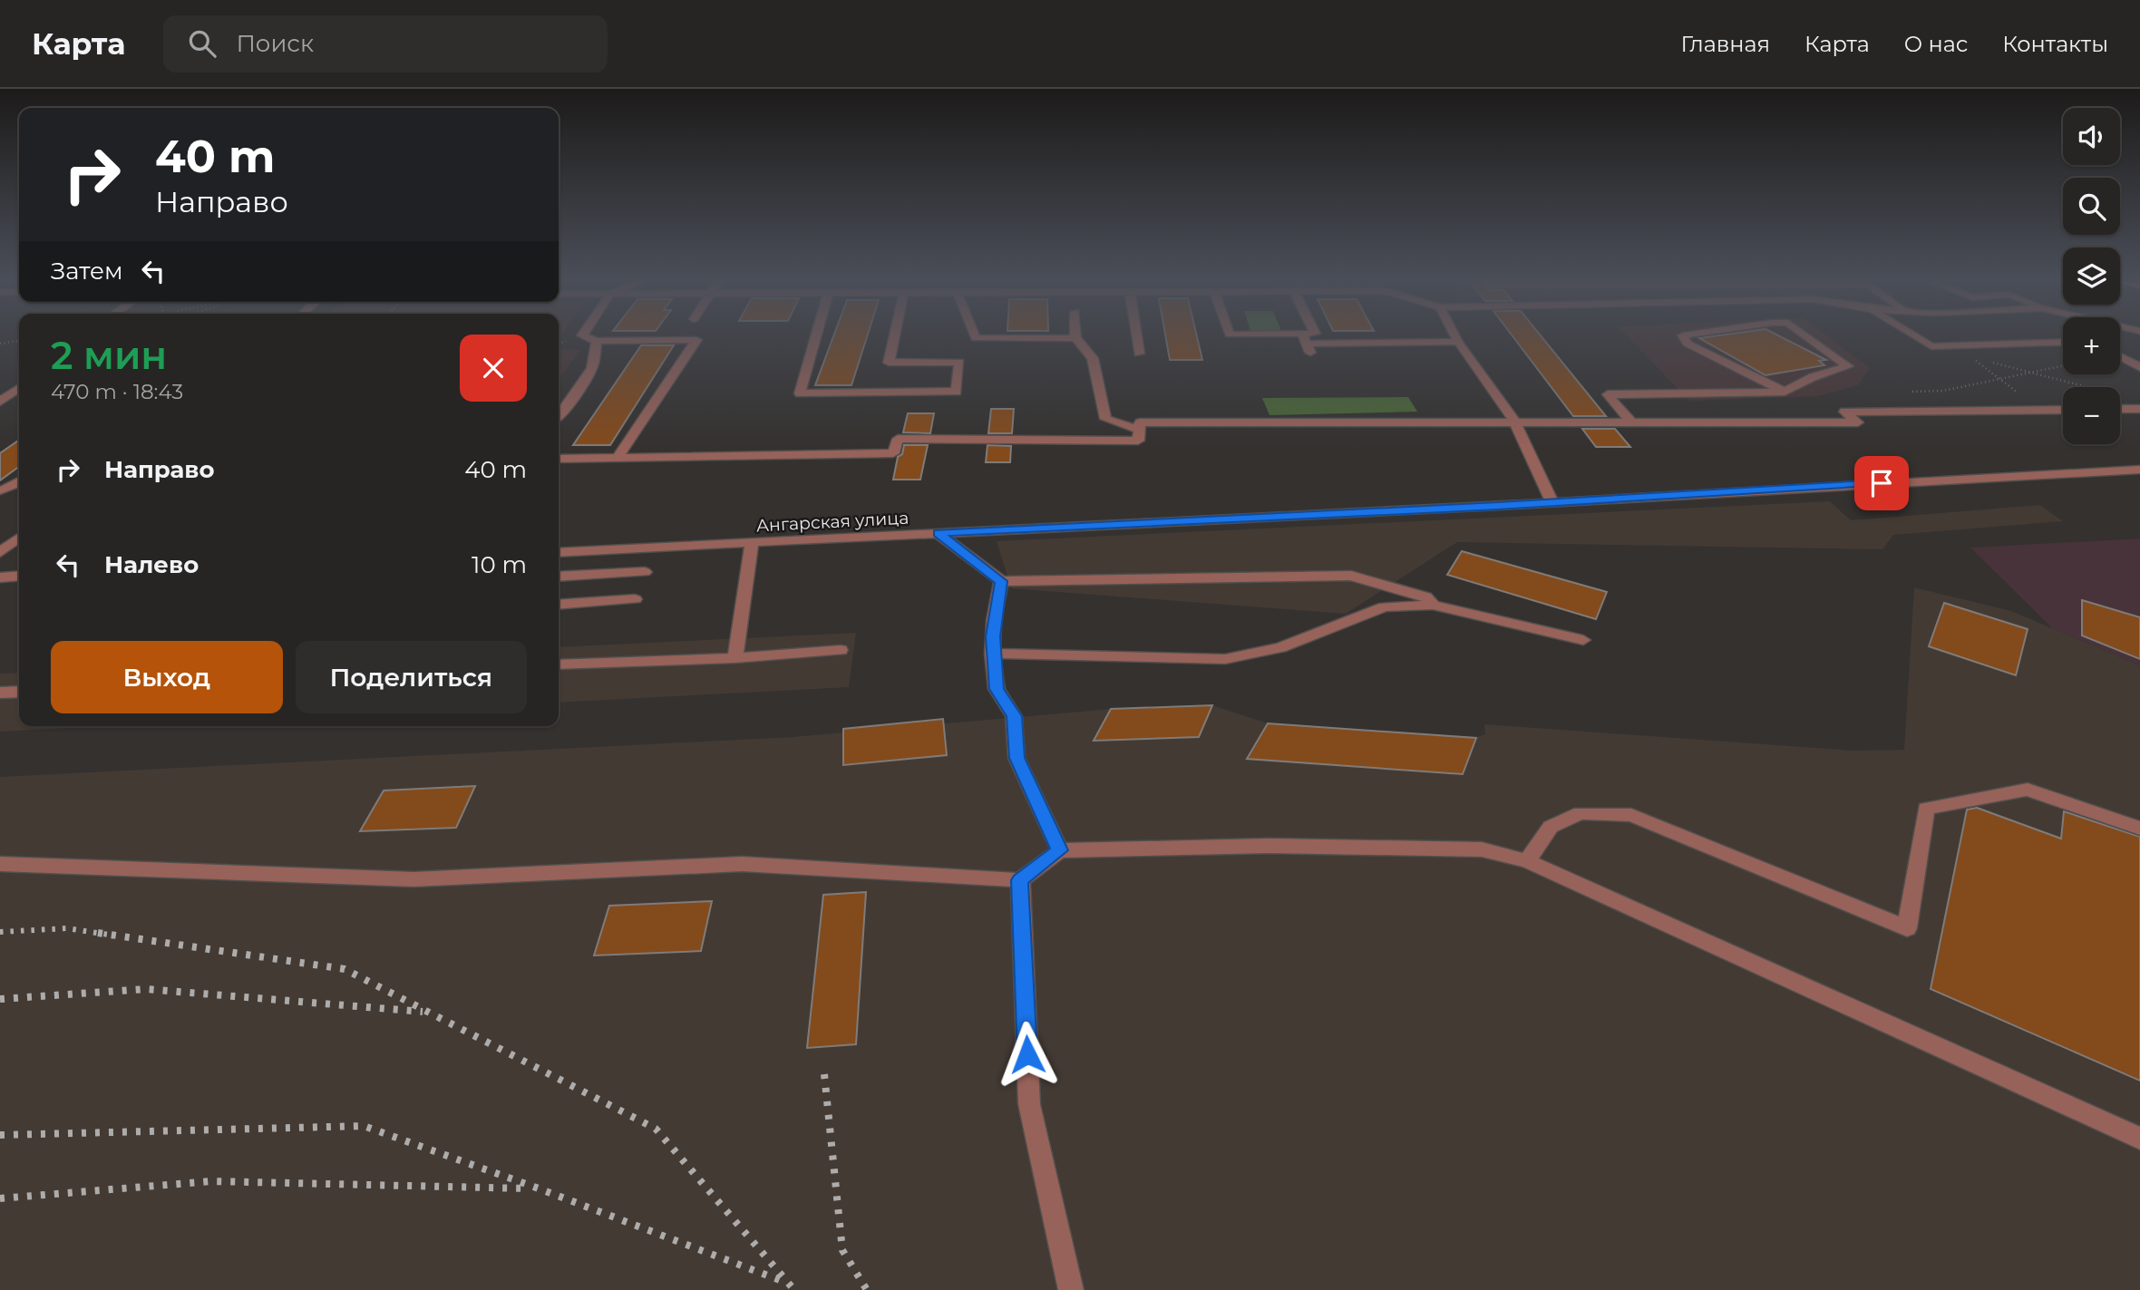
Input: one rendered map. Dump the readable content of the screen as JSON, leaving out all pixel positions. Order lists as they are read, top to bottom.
{
  "streets": {
    "street": ["Ангарская улица"]
  },
  "page": {
    "header": "Карта",
    "search": "Поиск",
    "nav": [
      "Главная",
      "Карта",
      "О нас",
      "Контакты"
    ],
    "map_buttons": ["+", "−"],
    "turn": ["40 m", "Направо"],
    "then": "Затем",
    "heading": ["2 мин", "470 m · 18:43"],
    "list": [
      {
        "name": "Направо",
        "value": "40 m"
      },
      {
        "name": "Налево",
        "value": "10 m"
      }
    ],
    "buttons": ["Выход", "Поделиться"]
  }
}
